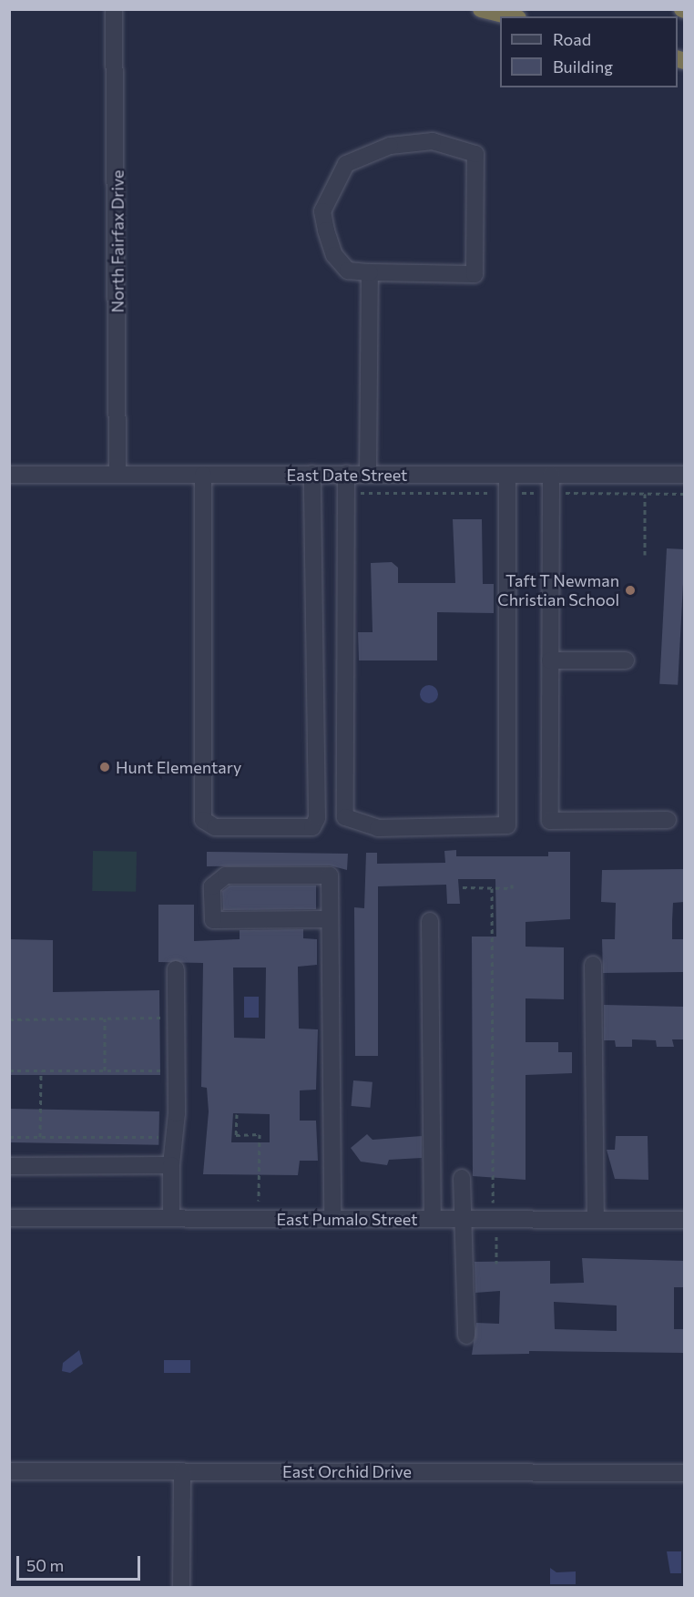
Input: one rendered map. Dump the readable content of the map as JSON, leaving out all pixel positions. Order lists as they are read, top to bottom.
{
  "streets": {
    "street": [
      "North Fairfax Drive",
      "East Date Street",
      "East Pumalo Street",
      "East Orchid Drive"
    ]
  },
  "crossings": [
    ["North Fairfax Drive", "East Date Street"]
  ],
  "places": ["Taft T Newman Christian School", "Hunt Elementary"],
  "legend": ["Road", "Building"],
  "scale_bar": "50 m"
}
